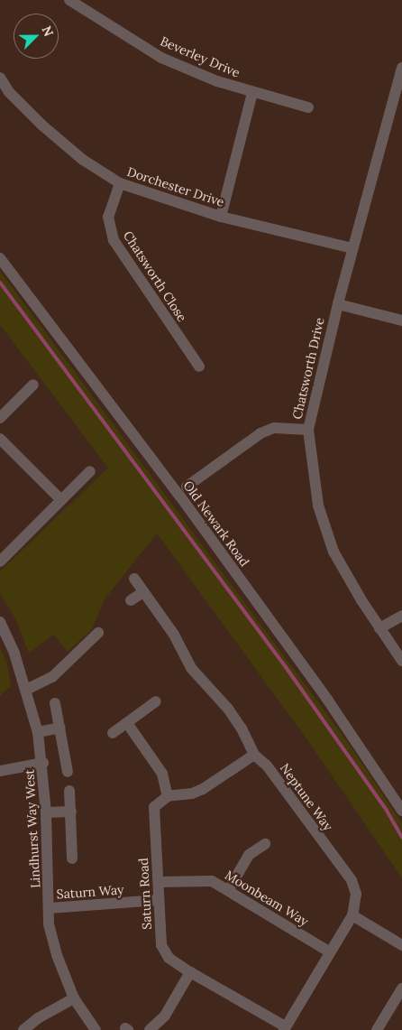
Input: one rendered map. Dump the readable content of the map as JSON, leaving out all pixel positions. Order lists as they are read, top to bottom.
{
  "streets": {
    "street": [
      "Beverley Drive",
      "Dorchester Drive",
      "Chatsworth Close",
      "Chatsworth Drive",
      "Old Newark Road",
      "Neptune Way",
      "Lindhurst Way West",
      "Saturn Way",
      "Saturn Road",
      "Moonbeam Way"
    ]
  },
  "crossings": [
    ["Dorchester Drive", "Chatsworth Close"],
    ["Dorchester Drive", "Chatsworth Drive"],
    ["Neptune Way", "Saturn Road"],
    ["Neptune Way", "Moonbeam Way"],
    ["Lindhurst Way West", "Saturn Way"],
    ["Saturn Way", "Saturn Road"],
    ["Saturn Road", "Moonbeam Way"]
  ],
  "north": "top right"
}
